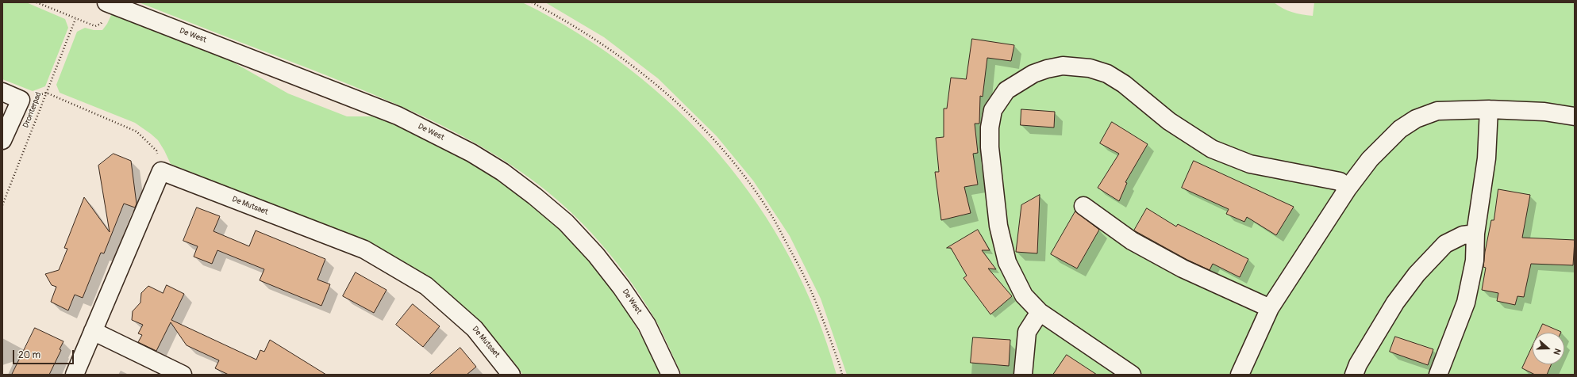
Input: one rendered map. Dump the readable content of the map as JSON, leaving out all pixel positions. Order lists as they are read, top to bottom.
{
  "streets": {
    "street": ["De West", "De Mutsaet"],
    "path": ["Dronterpad"]
  },
  "scale_bar": "20 m",
  "north": "right"
}
